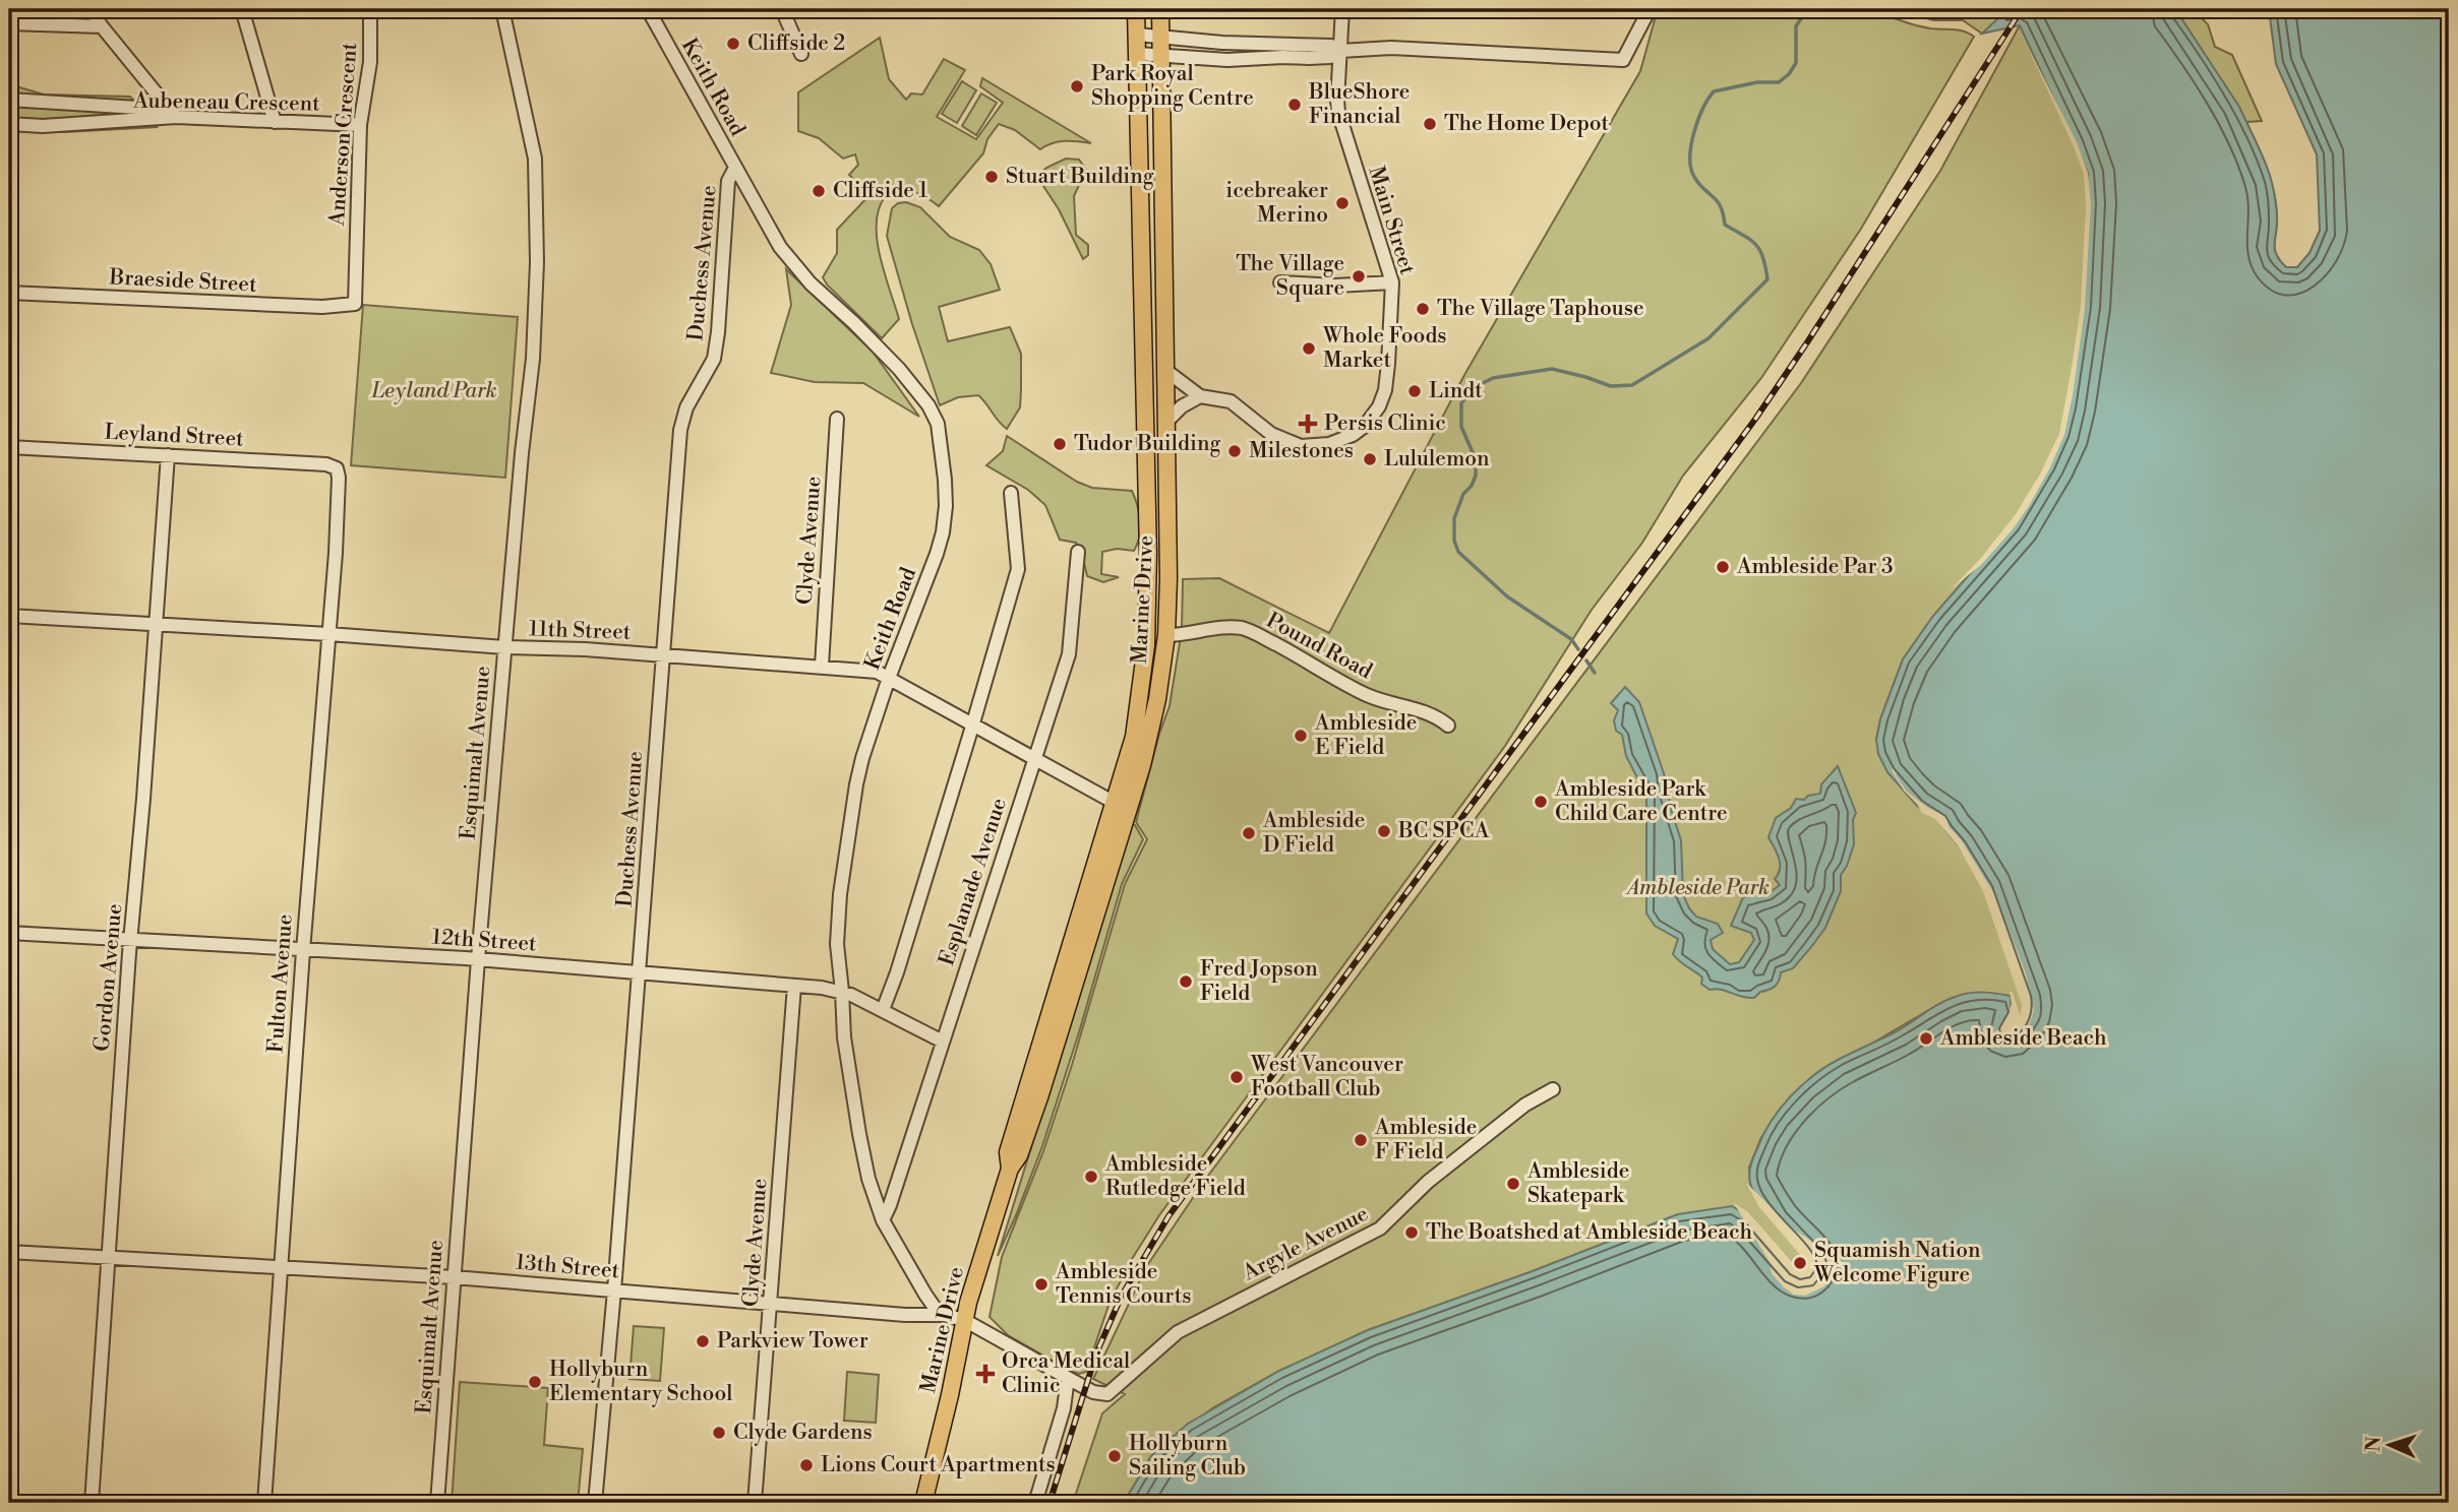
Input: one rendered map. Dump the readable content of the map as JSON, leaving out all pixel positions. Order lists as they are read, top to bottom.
{
  "streets": {
    "main road": ["Marine Drive"],
    "street": [
      "Keith Road",
      "Aubeneau Crescent",
      "Anderson Crescent",
      "Main Street",
      "Duchess Avenue",
      "Braeside Street",
      "Leyland Street",
      "Clyde Avenue",
      "11th Street",
      "Pound Road",
      "Esquimalt Avenue",
      "Esplanade Avenue",
      "12th Street",
      "Gordon Avenue",
      "Fulton Avenue",
      "Argyle Avenue",
      "13th Street"
    ]
  },
  "crossings": [
    ["Keith Road", "Duchess Avenue"],
    ["Keith Road", "11th Street"],
    ["Keith Road", "Esplanade Avenue"],
    ["Keith Road", "12th Street"],
    ["Keith Road", "13th Street"],
    ["Aubeneau Crescent", "Anderson Crescent"],
    ["Anderson Crescent", "Braeside Street"],
    ["Main Street", "Marine Drive"],
    ["Duchess Avenue", "11th Street"],
    ["Duchess Avenue", "12th Street"],
    ["Duchess Avenue", "13th Street"],
    ["Leyland Street", "Gordon Avenue"],
    ["Leyland Street", "Fulton Avenue"],
    ["Clyde Avenue", "11th Street"],
    ["Clyde Avenue", "12th Street"],
    ["Clyde Avenue", "13th Street"],
    ["Marine Drive", "11th Street"],
    ["Marine Drive", "Pound Road"],
    ["Marine Drive", "13th Street"],
    ["11th Street", "Esquimalt Avenue"],
    ["11th Street", "Esplanade Avenue"],
    ["11th Street", "Gordon Avenue"],
    ["11th Street", "Fulton Avenue"],
    ["Esquimalt Avenue", "12th Street"],
    ["Esquimalt Avenue", "13th Street"],
    ["Esplanade Avenue", "12th Street"],
    ["12th Street", "Gordon Avenue"],
    ["12th Street", "Fulton Avenue"],
    ["Gordon Avenue", "13th Street"],
    ["Fulton Avenue", "13th Street"],
    ["Argyle Avenue", "13th Street"]
  ],
  "parks": ["Leyland Park", "Ambleside Park"],
  "places": {
    "other": [
      "Cliffside 2",
      "Park Royal Shopping Centre",
      "BlueShore Financial",
      "The Home Depot",
      "Stuart Building",
      "Cliffside 1",
      "icebreaker Merino",
      "The Village Square",
      "The Village Taphouse",
      "Whole Foods Market",
      "Lindt",
      "Tudor Building",
      "Milestones",
      "Lululemon",
      "Ambleside Par 3",
      "Ambleside E Field",
      "Ambleside Park Child Care Centre",
      "BC SPCA",
      "Ambleside D Field",
      "Fred Jopson Field",
      "Ambleside Beach",
      "West Vancouver Football Club",
      "Ambleside F Field",
      "Ambleside Rutledge Field",
      "Ambleside Skatepark",
      "The Boatshed at Ambleside Beach",
      "Squamish Nation Welcome Figure",
      "Ambleside Tennis Courts",
      "Parkview Tower",
      "Hollyburn Elementary School",
      "Clyde Gardens",
      "Hollyburn Sailing Club",
      "Lions Court Apartments"
    ],
    "health": ["Persis Clinic", "Orca Medical Clinic"]
  },
  "north": "left"
}
